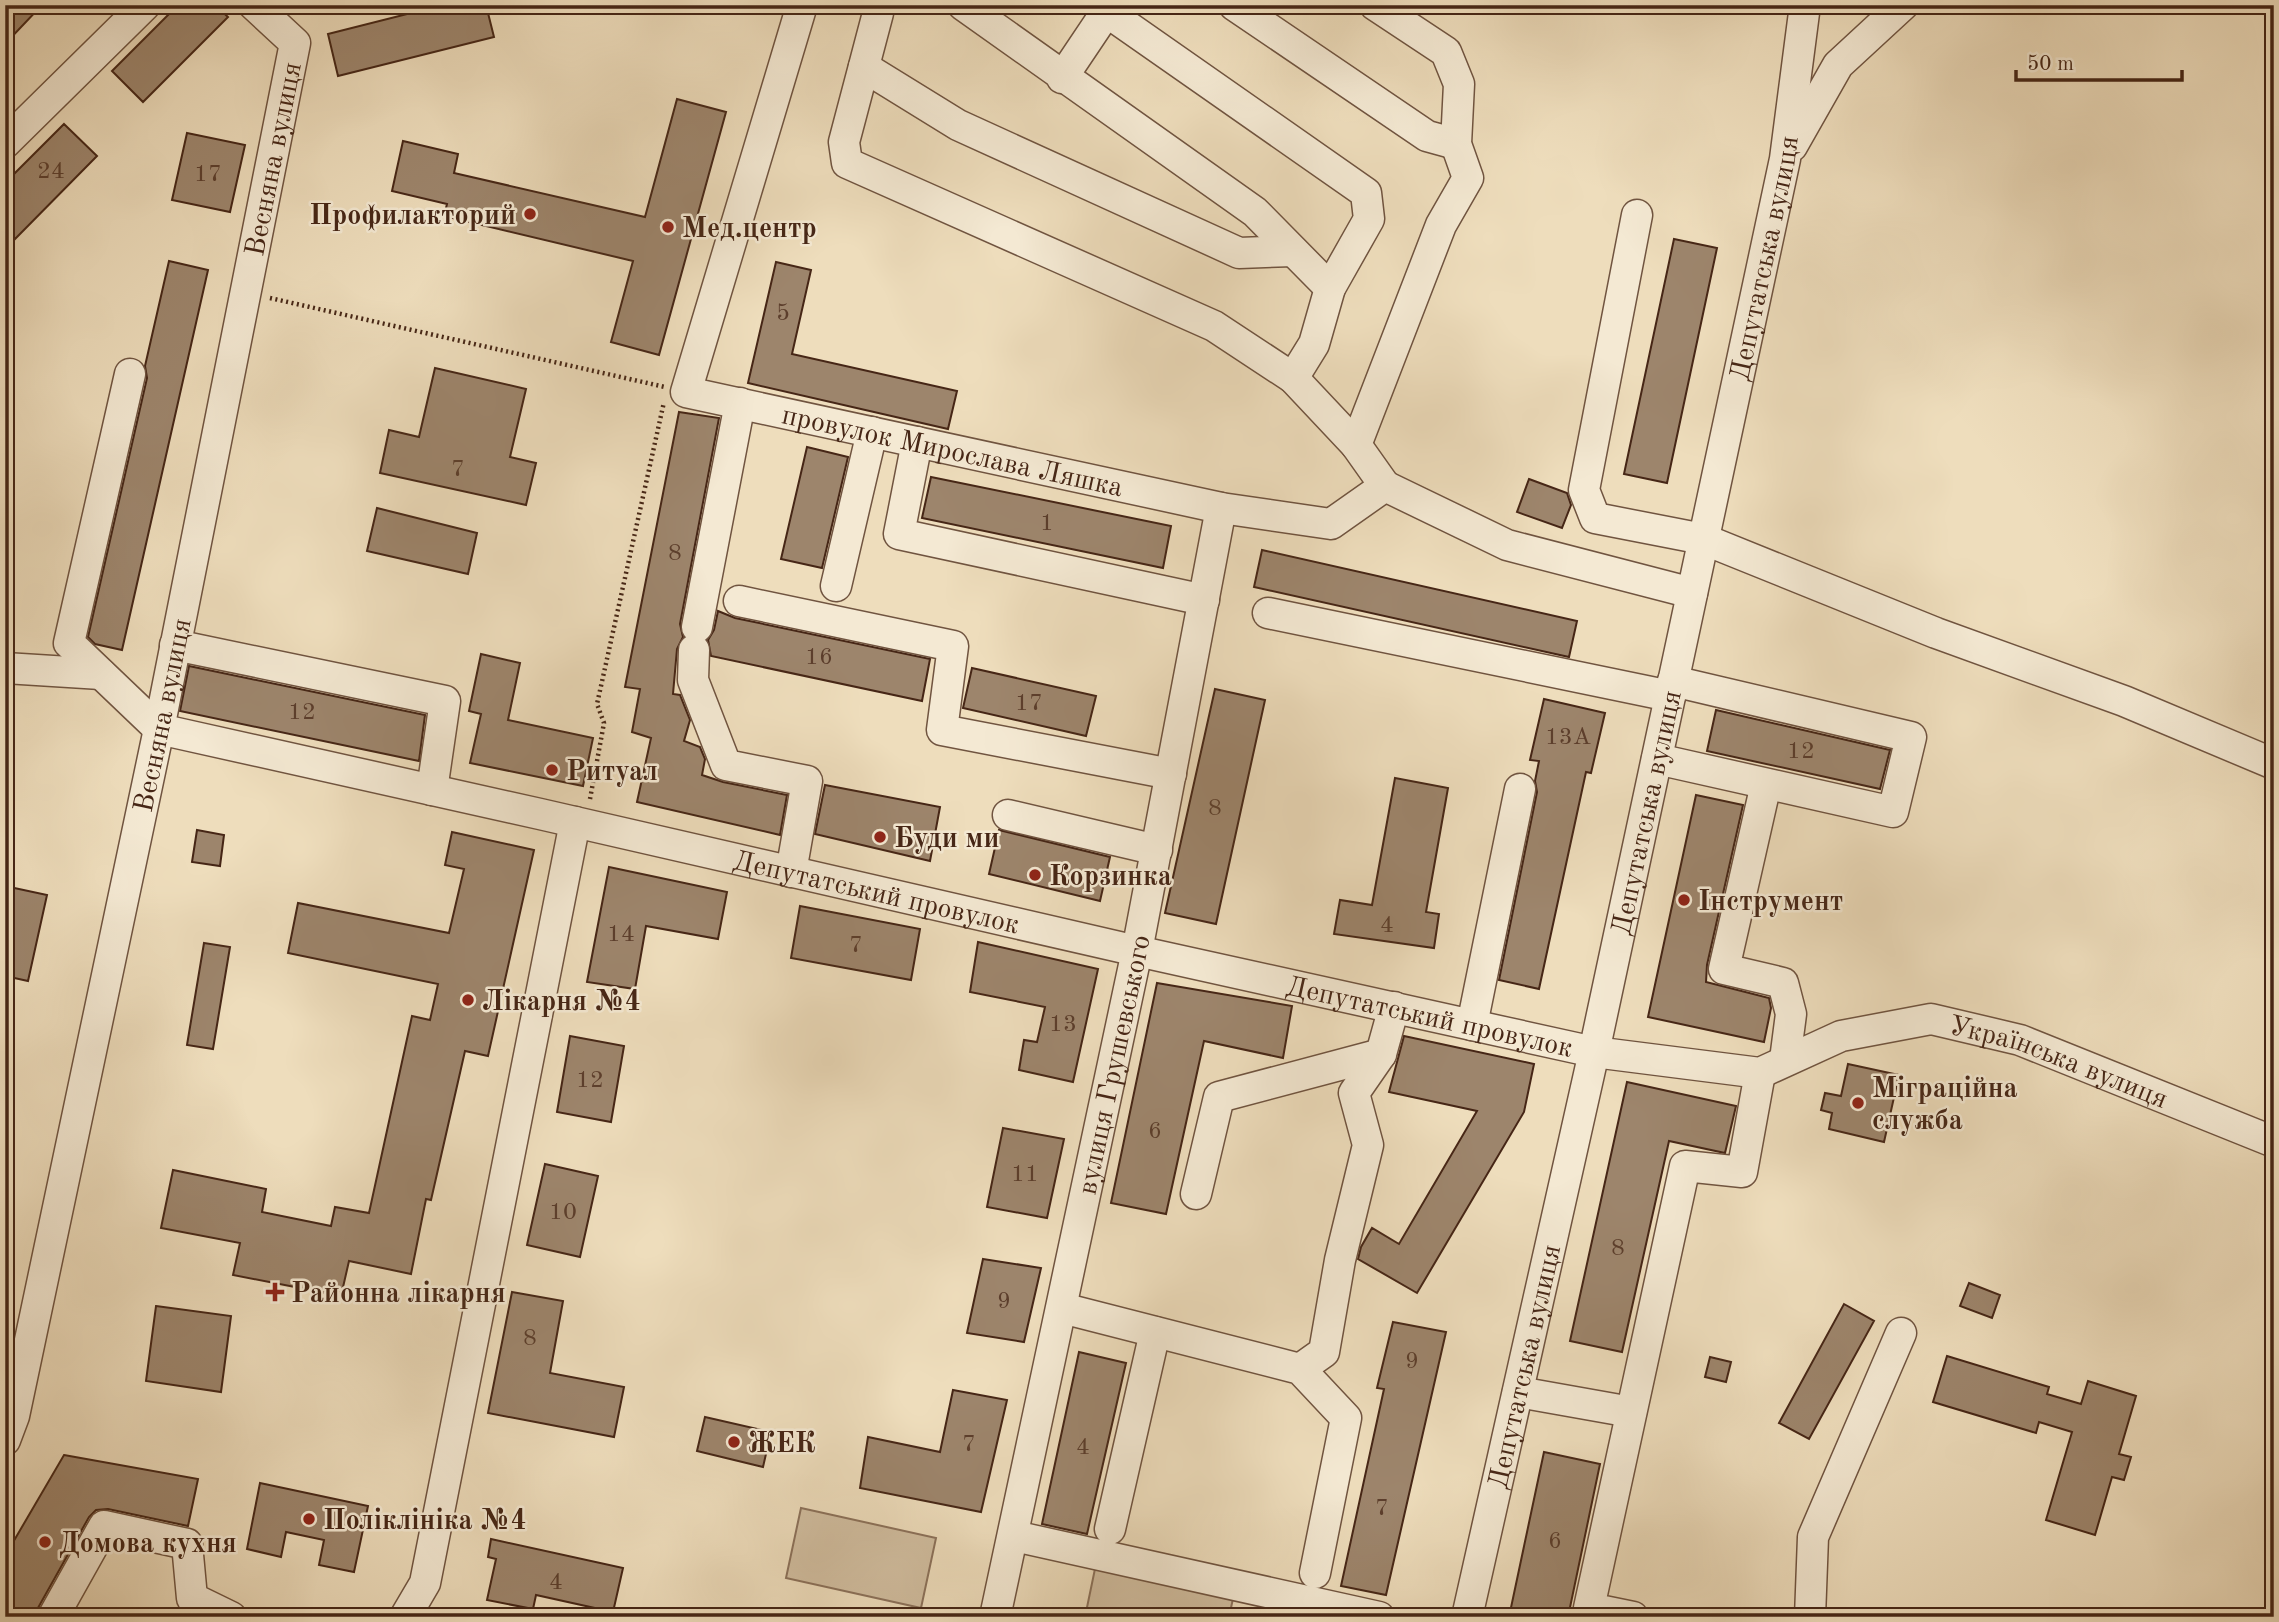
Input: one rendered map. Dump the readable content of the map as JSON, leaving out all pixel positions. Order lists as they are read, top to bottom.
{
  "streets": {
    "street": [
      "Весняна вулиця",
      "Депутатська вулиця",
      "провулок Мирослава Ляшка",
      "Депутатський провулок",
      "Українська вулиця",
      "вулиця Грушевського"
    ]
  },
  "crossings": [
    ["Весняна вулиця", "Депутатський провулок"],
    ["Депутатська вулиця", "Депутатський провулок"],
    ["провулок Мирослава Ляшка", "вулиця Грушевського"],
    ["Депутатський провулок", "вулиця Грушевського"]
  ],
  "places": {
    "other": [
      "Профилакторий",
      "Мед.центр",
      "Ритуал",
      "Буди ми",
      "Корзинка",
      "Інструмент",
      "Лікарня №4",
      "Міграційна служба",
      "ЖЕК",
      "Поліклініка №4",
      "Домова кухня"
    ],
    "health": ["Районна лікарня"]
  },
  "house_numbers": [
    "24",
    "17",
    "5",
    "7",
    "1",
    "8",
    "16",
    "17",
    "12",
    "13А",
    "12",
    "8",
    "4",
    "14",
    "7",
    "13",
    "12",
    "6",
    "11",
    "10",
    "8",
    "9",
    "8",
    "9",
    "7",
    "4",
    "7",
    "6",
    "4"
  ],
  "scale_bar": "50 m"
}
